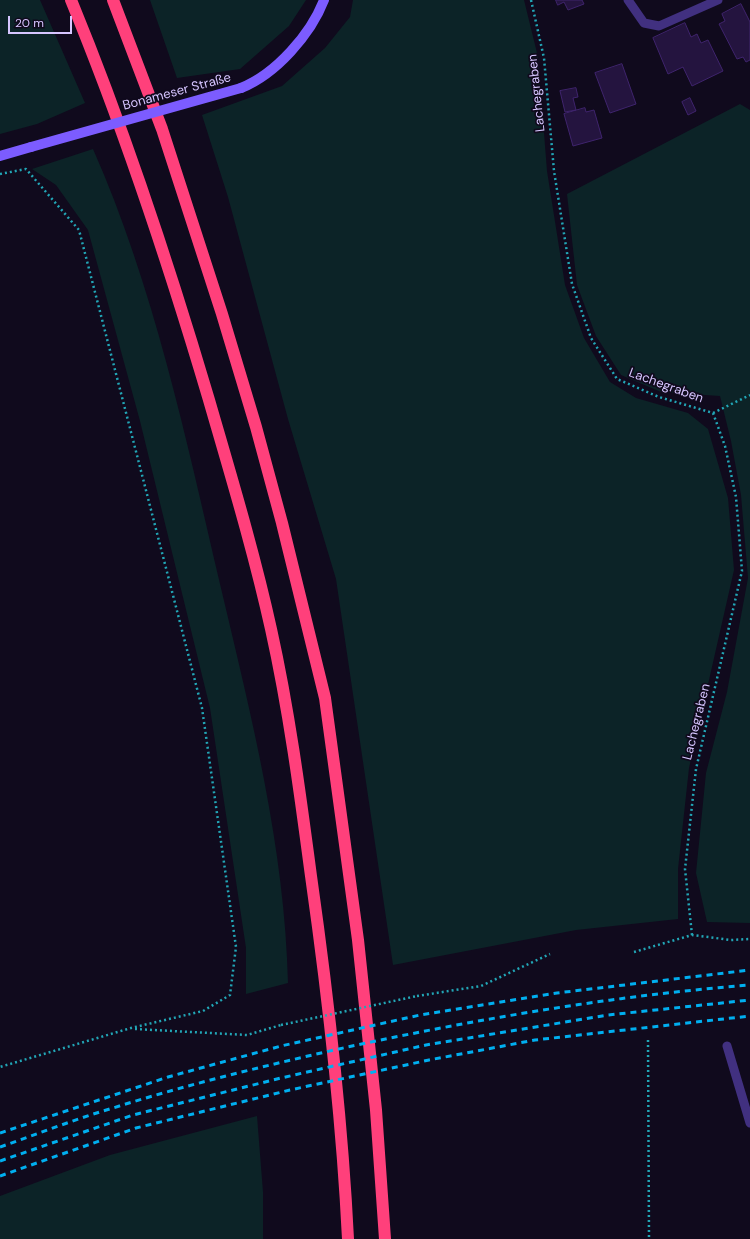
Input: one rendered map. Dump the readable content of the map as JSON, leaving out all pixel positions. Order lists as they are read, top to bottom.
{
  "streets": {
    "street": ["Bonameser Straße"],
    "path": ["Lachegraben"]
  },
  "scale_bar": "20 m"
}
